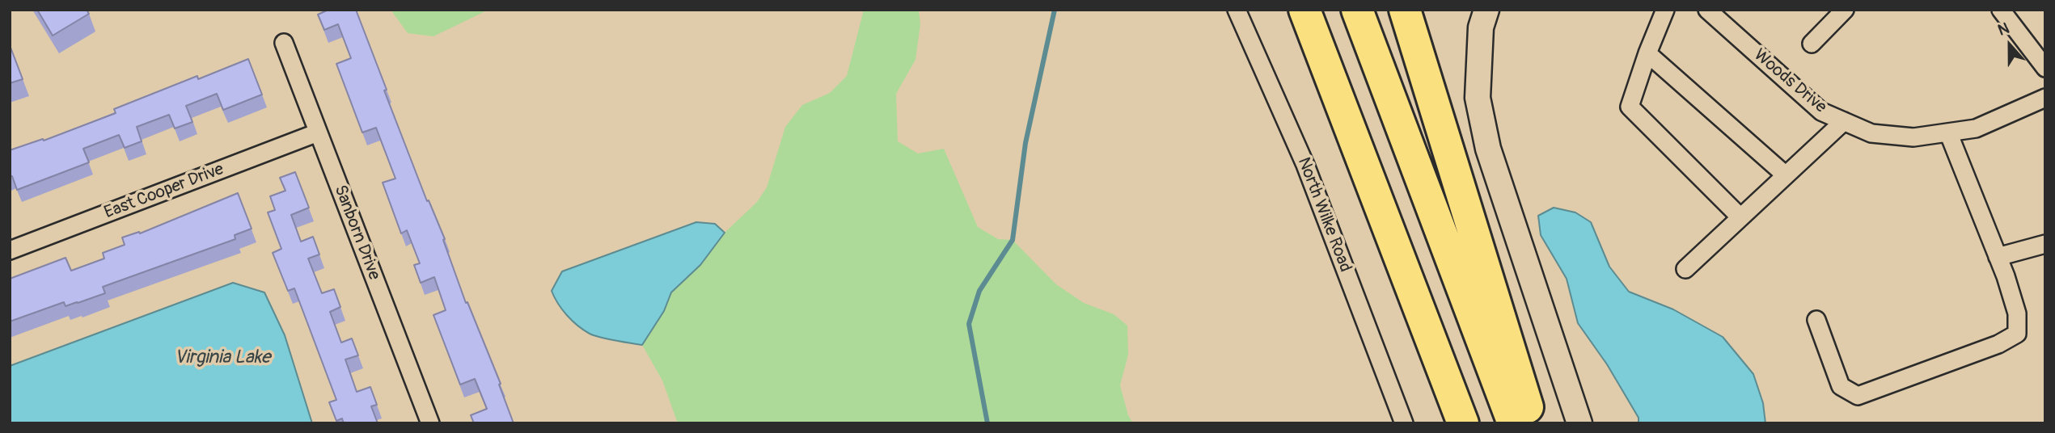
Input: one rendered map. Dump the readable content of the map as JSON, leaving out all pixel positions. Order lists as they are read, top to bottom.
{
  "streets": {
    "street": [
      "Woods Drive",
      "East Cooper Drive",
      "North Wilke Road",
      "Sanborn Drive"
    ]
  },
  "crossings": [
    ["East Cooper Drive", "Sanborn Drive"]
  ],
  "water": ["Virginia Lake"],
  "north": "top"
}
